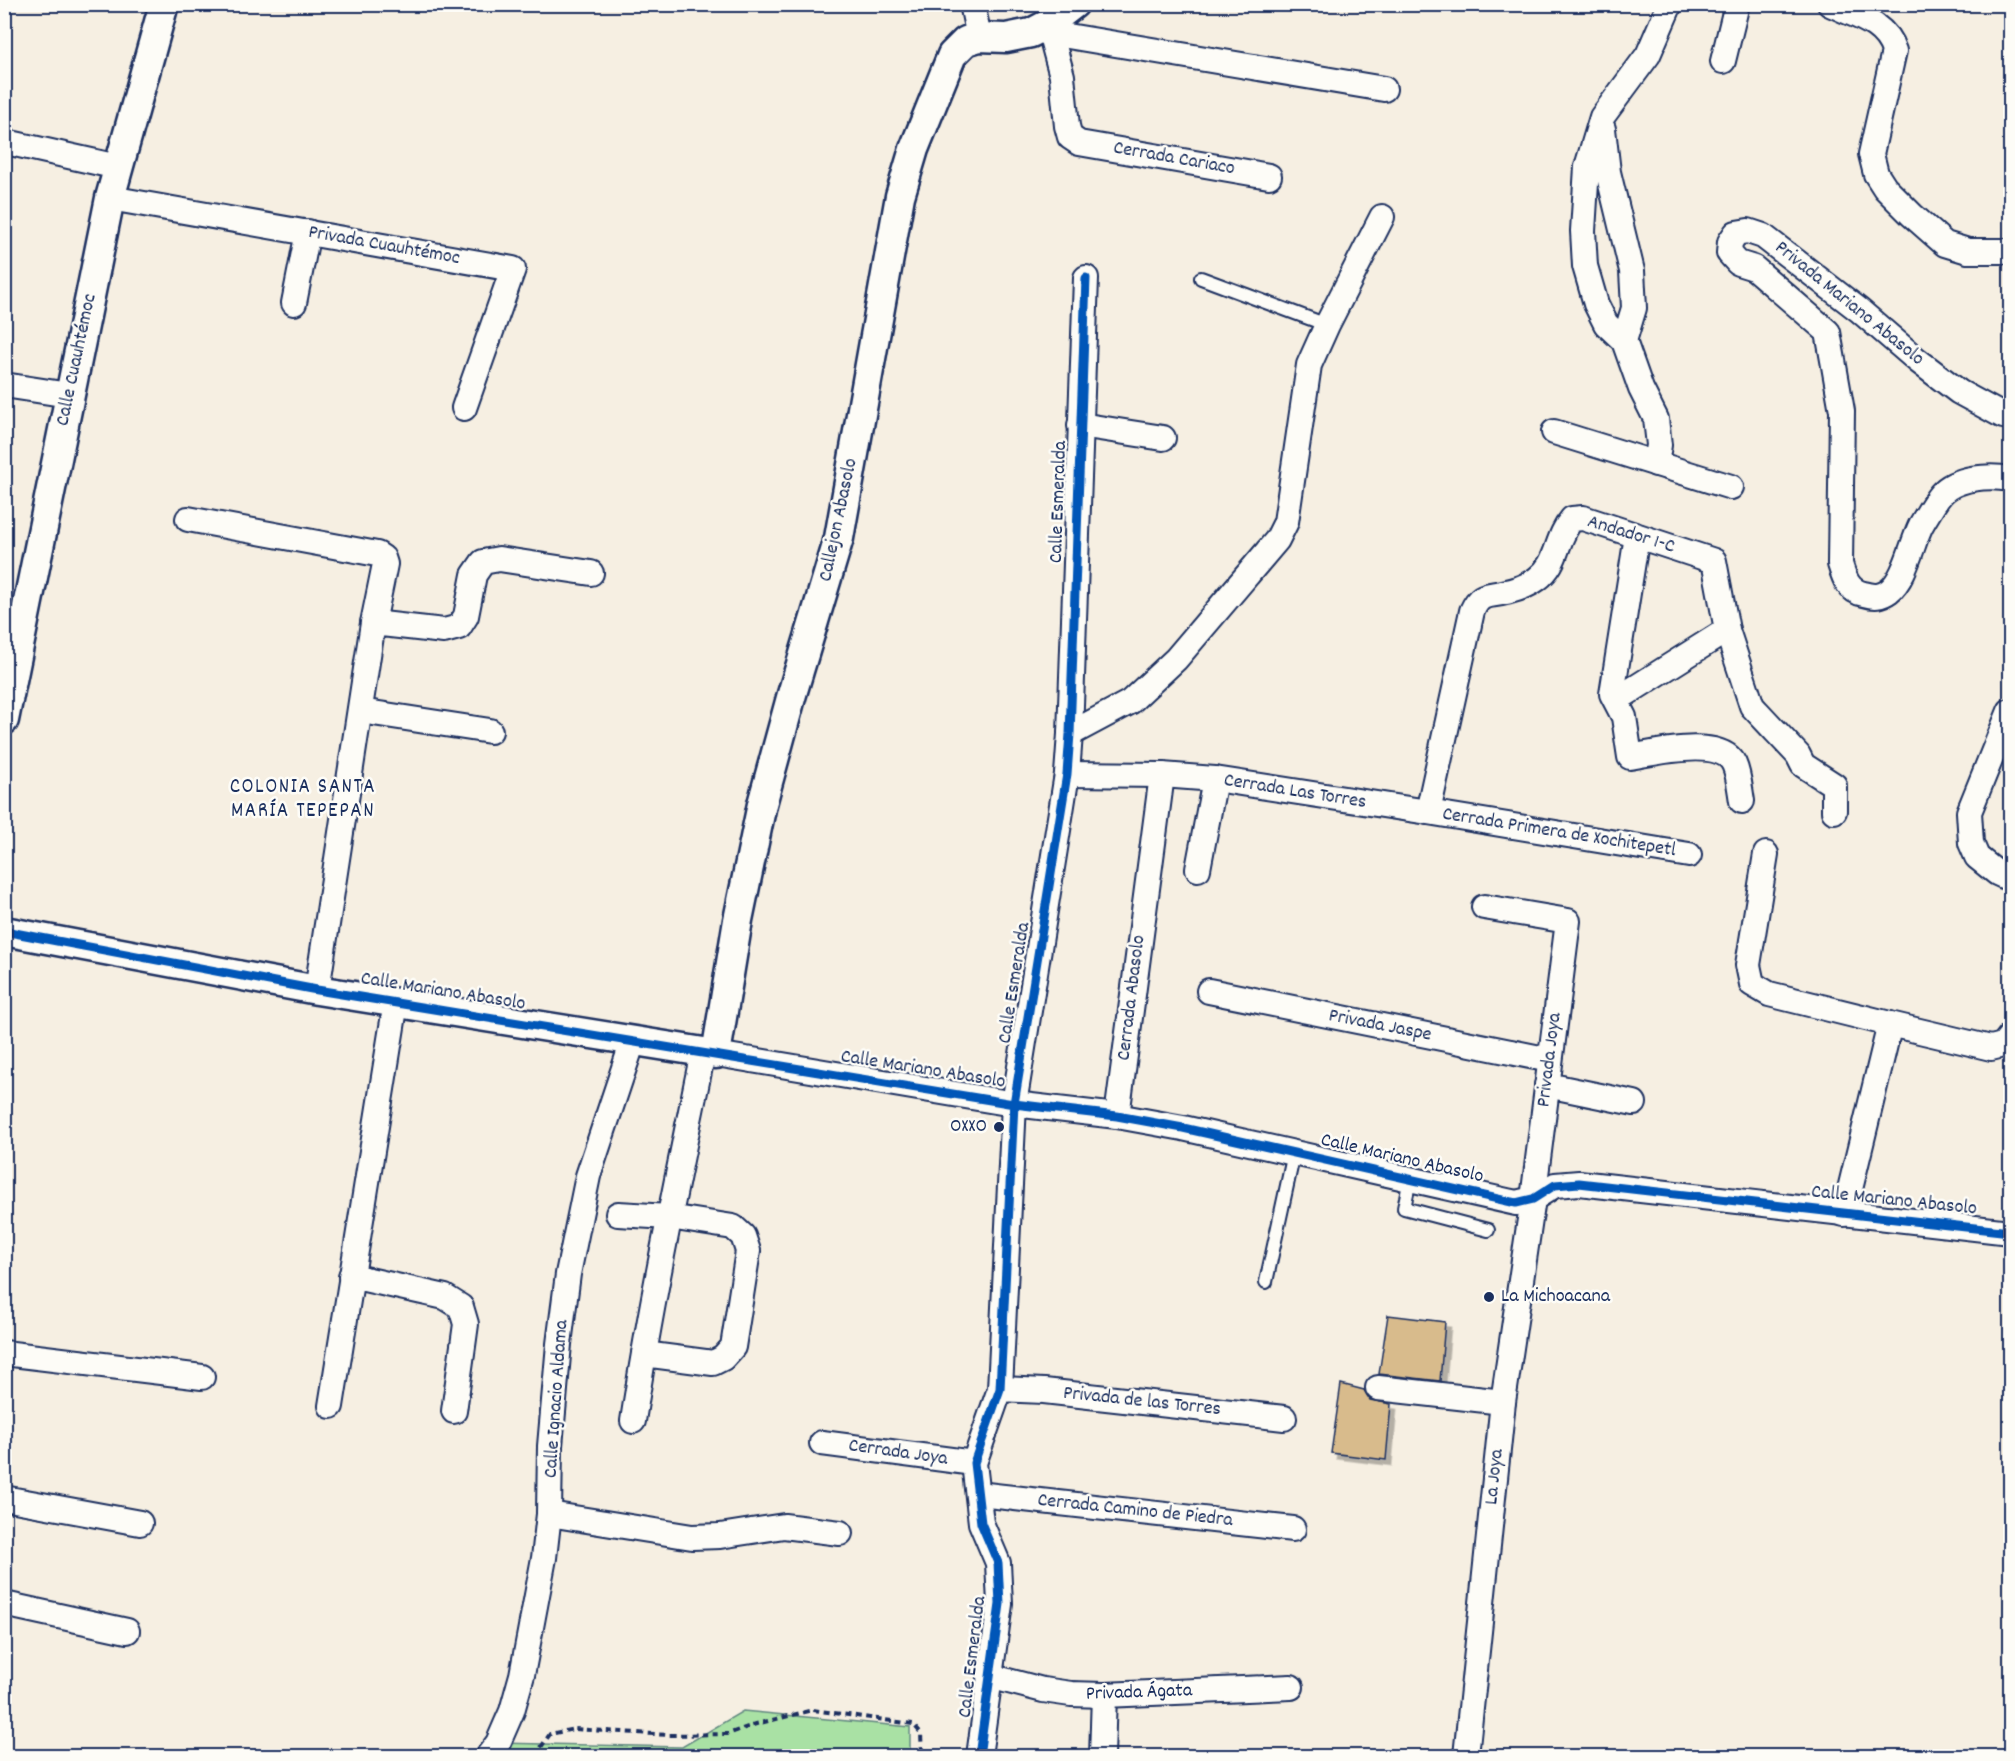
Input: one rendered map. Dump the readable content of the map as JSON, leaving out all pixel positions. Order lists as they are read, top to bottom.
{
  "streets": {
    "street": [
      "Cerrada Cariaco",
      "Privada Cuauhtémoc",
      "Privada Mariano Abasolo",
      "Calle Cuauhtémoc",
      "Calle Esmeralda",
      "Callejon Abasolo",
      "Andador 1-C",
      "Cerrada Las Torres",
      "Cerrada Primera de Xochitepetl",
      "Calle Mariano Abasolo",
      "Cerrada Abasolo",
      "Privada Jaspe",
      "Privada Joya",
      "Calle Ignacio Aldama",
      "Privada de las Torres",
      "Cerrada Joya",
      "La Joya",
      "Cerrada Camino de Piedra",
      "Privada Ágata"
    ]
  },
  "crossings": [
    ["Privada Cuauhtémoc", "Calle Cuauhtémoc"],
    ["Calle Esmeralda", "Cerrada Las Torres"],
    ["Calle Esmeralda", "Calle Mariano Abasolo"],
    ["Calle Esmeralda", "Privada de las Torres"],
    ["Calle Esmeralda", "Cerrada Joya"],
    ["Calle Esmeralda", "Cerrada Camino de Piedra"],
    ["Calle Esmeralda", "Privada Ágata"],
    ["Callejon Abasolo", "Calle Mariano Abasolo"],
    ["Andador 1-C", "Cerrada Las Torres"],
    ["Andador 1-C", "Cerrada Primera de Xochitepetl"],
    ["Cerrada Las Torres", "Cerrada Primera de Xochitepetl"],
    ["Cerrada Las Torres", "Cerrada Abasolo"],
    ["Calle Mariano Abasolo", "Cerrada Abasolo"],
    ["Calle Mariano Abasolo", "Privada Joya"],
    ["Calle Mariano Abasolo", "Calle Ignacio Aldama"],
    ["Calle Mariano Abasolo", "La Joya"],
    ["Privada Jaspe", "Privada Joya"],
    ["Privada Joya", "La Joya"]
  ],
  "districts": ["COLONIA SANTA MARÍA TEPEPAN"],
  "places": ["OXXO", "La Michoacana"]
}
